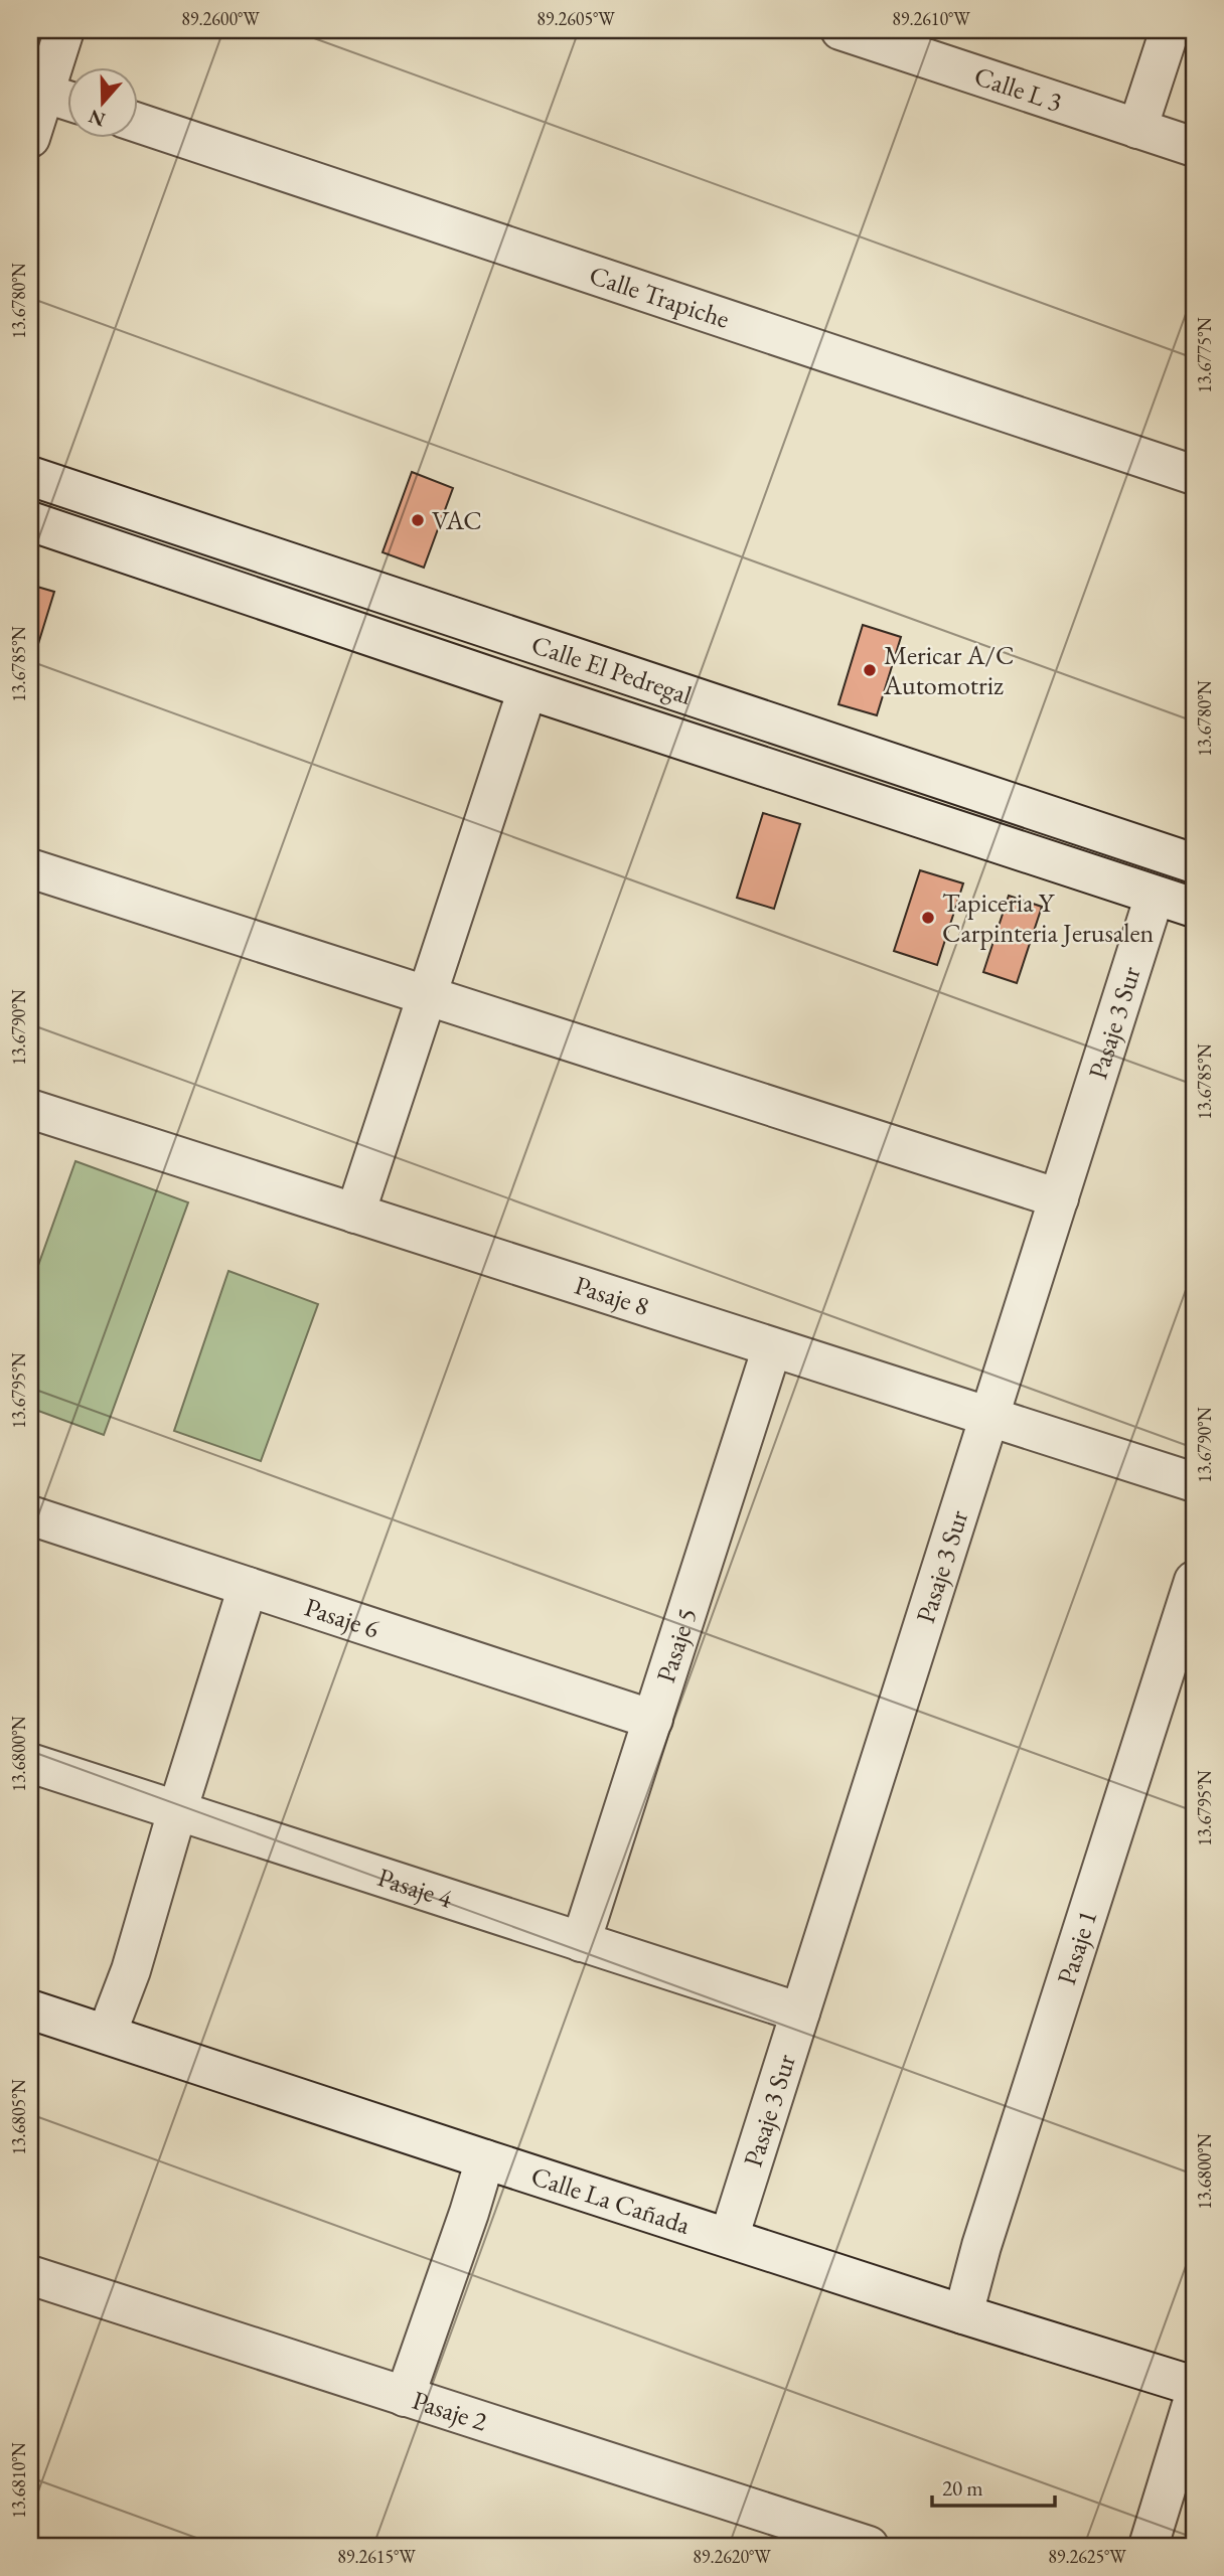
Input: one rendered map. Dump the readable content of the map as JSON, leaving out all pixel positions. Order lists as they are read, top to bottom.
{
  "streets": {
    "street": [
      "Calle L 3",
      "Calle Trapiche",
      "Calle El Pedregal",
      "Pasaje 3 Sur",
      "Pasaje 8",
      "Pasaje 6",
      "Pasaje 5",
      "Pasaje 4",
      "Pasaje 1",
      "Calle La Cañada",
      "Pasaje 2"
    ]
  },
  "crossings": [
    ["Calle El Pedregal", "Pasaje 3 Sur"],
    ["Pasaje 3 Sur", "Pasaje 8"],
    ["Pasaje 3 Sur", "Pasaje 4"],
    ["Pasaje 3 Sur", "Calle La Cañada"],
    ["Pasaje 8", "Pasaje 5"],
    ["Pasaje 6", "Pasaje 5"],
    ["Pasaje 5", "Pasaje 4"],
    ["Pasaje 1", "Calle La Cañada"]
  ],
  "places": ["VAC", "Mericar A/C Automotriz", "Tapiceria Y Carpinteria Jerusalen"],
  "scale_bar": "20 m",
  "north": "bottom",
  "coordinates": [
    "89.2600°W",
    "89.2605°W",
    "89.2610°W",
    "13.6780°N",
    "13.6775°N",
    "13.6785°N",
    "13.6790°N",
    "13.6795°N",
    "13.6800°N",
    "13.6805°N",
    "13.6810°N",
    "89.2615°W",
    "89.2620°W",
    "89.2625°W"
  ]
}
